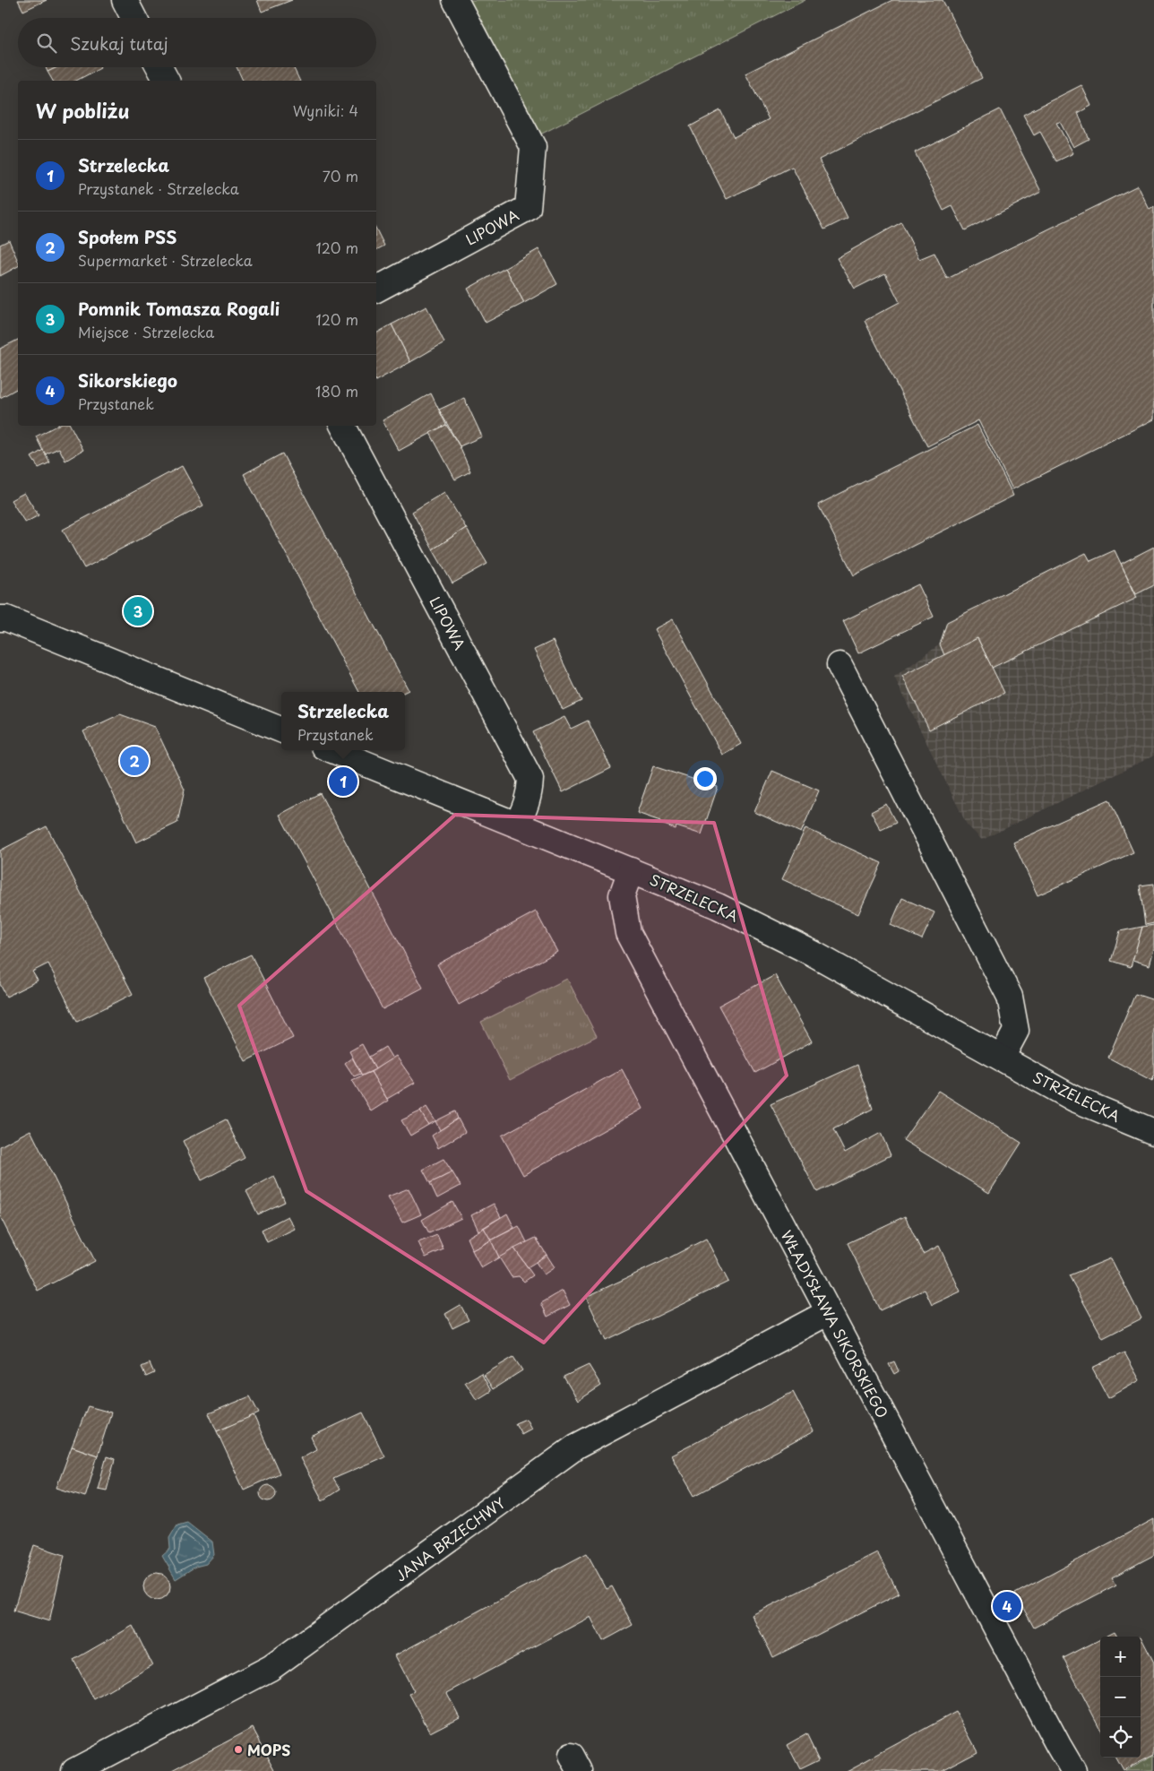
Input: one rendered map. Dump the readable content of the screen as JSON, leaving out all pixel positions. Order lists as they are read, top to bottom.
{
  "streets": {
    "street": [
      "LIPOWA",
      "STRZELECKA",
      "WŁADYSŁAWA SIKORSKIEGO",
      "JANA BRZECHWY"
    ]
  },
  "crossings": [
    ["LIPOWA", "STRZELECKA"],
    ["STRZELECKA", "WŁADYSŁAWA SIKORSKIEGO"],
    ["WŁADYSŁAWA SIKORSKIEGO", "JANA BRZECHWY"]
  ],
  "places": ["MOPS"],
  "page": {
    "search": "Szukaj tutaj",
    "heading": ["W pobliżu", "Wyniki: 4"],
    "list": [
      {
        "mark": "1",
        "name": "Strzelecka",
        "note": "Przystanek · Strzelecka",
        "value": "70 m"
      },
      {
        "mark": "2",
        "name": "Społem PSS",
        "note": "Supermarket · Strzelecka",
        "value": "120 m"
      },
      {
        "mark": "3",
        "name": "Pomnik Tomasza Rogali",
        "note": "Miejsce · Strzelecka",
        "value": "120 m"
      },
      {
        "mark": "4",
        "name": "Sikorskiego",
        "note": "Przystanek",
        "value": "180 m"
      }
    ],
    "pins": [
      "3",
      "2",
      "1",
      "4"
    ],
    "popup": ["Strzelecka", "Przystanek"],
    "map_buttons": ["+", "−"]
  }
}
